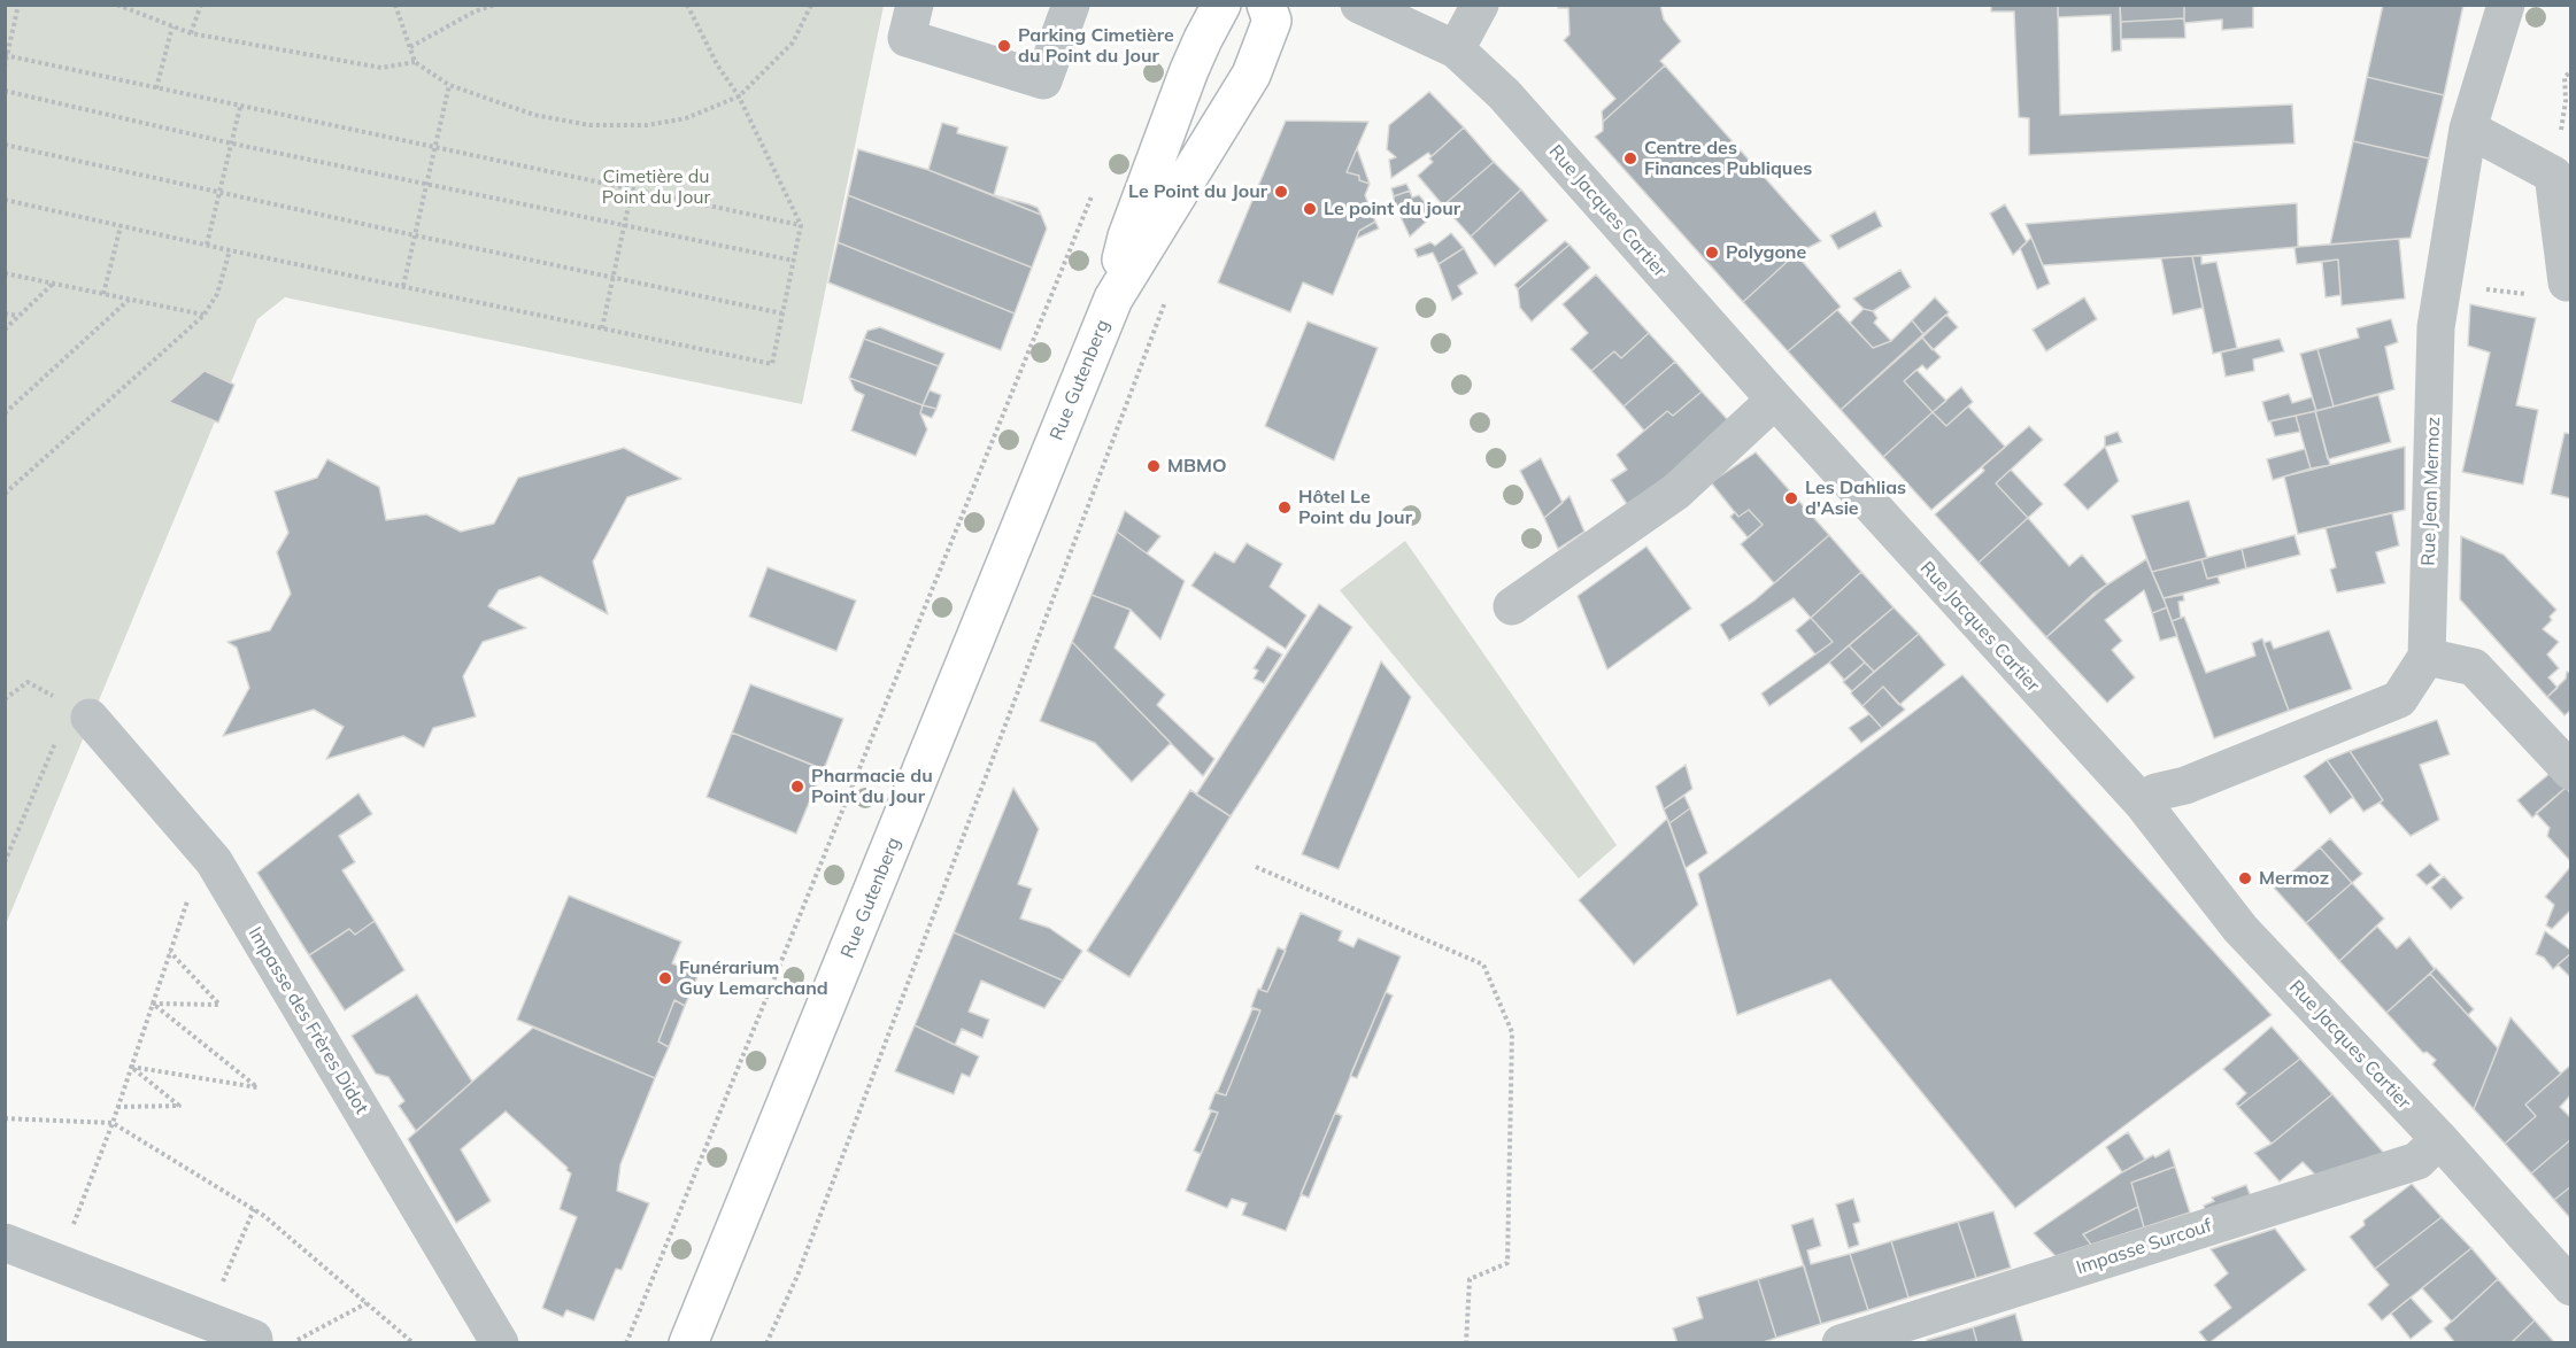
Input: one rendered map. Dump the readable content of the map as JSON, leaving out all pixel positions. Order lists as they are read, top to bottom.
{
  "streets": {
    "main road": ["Rue Gutenberg"],
    "street": [
      "Rue Jacques Cartier",
      "Rue Jean Mermoz",
      "Impasse des Frères Didot",
      "Impasse Surcouf"
    ]
  },
  "crossings": [
    ["Rue Jacques Cartier", "Impasse Surcouf"]
  ],
  "parks": ["Cimetière du Point du Jour"],
  "places": [
    "Parking Cimetière du Point du Jour",
    "Centre des Finances Publiques",
    "Le Point du Jour",
    "Le point du jour",
    "Polygone",
    "MBMO",
    "Les Dahlias d'Asie",
    "Hôtel Le Point du Jour",
    "Pharmacie du Point du Jour",
    "Mermoz",
    "Funérarium Guy Lemarchand"
  ]
}
